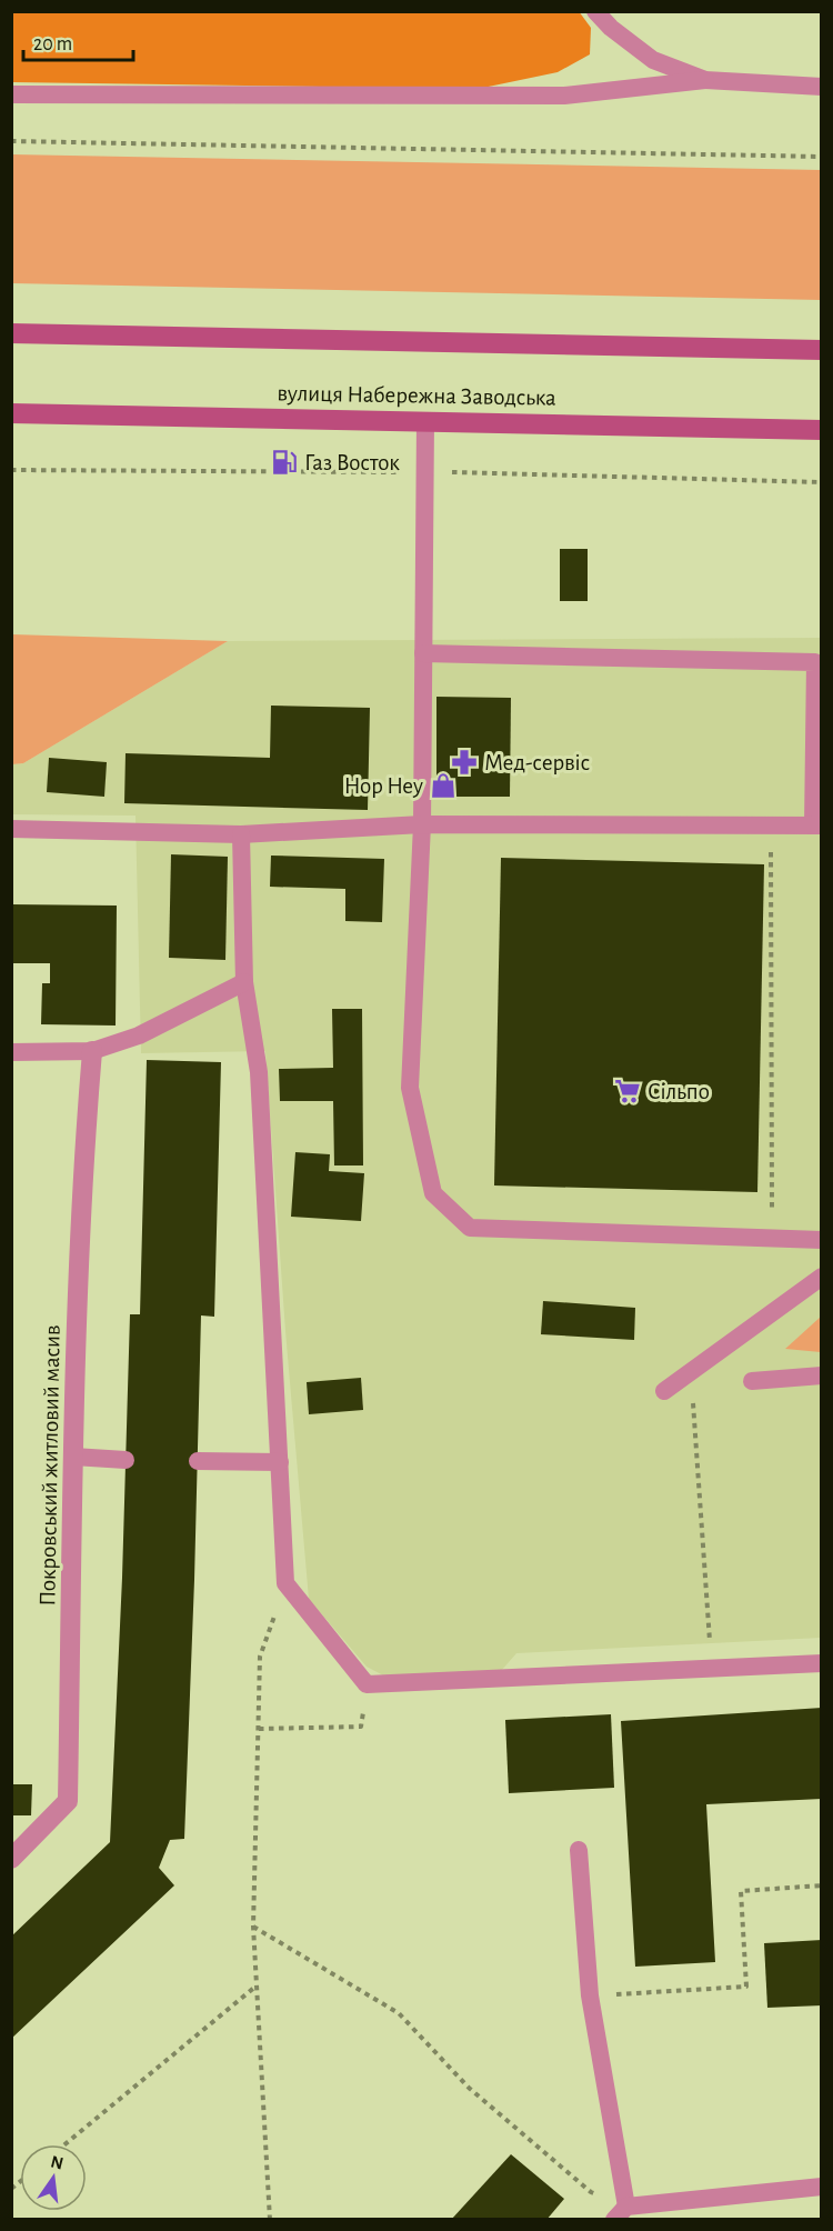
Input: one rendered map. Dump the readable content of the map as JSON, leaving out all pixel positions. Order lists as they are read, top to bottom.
{
  "streets": {
    "main road": ["вулиця Набережна Заводська"],
    "street": ["Покровський житловий масив"]
  },
  "places": {
    "fuel station": ["Газ Восток"],
    "pharmacy": ["Мед-сервіс"],
    "shop": ["Hop Hey"],
    "supermarket": ["Сільпо"]
  },
  "scale_bar": "20 m",
  "north": "top"
}
